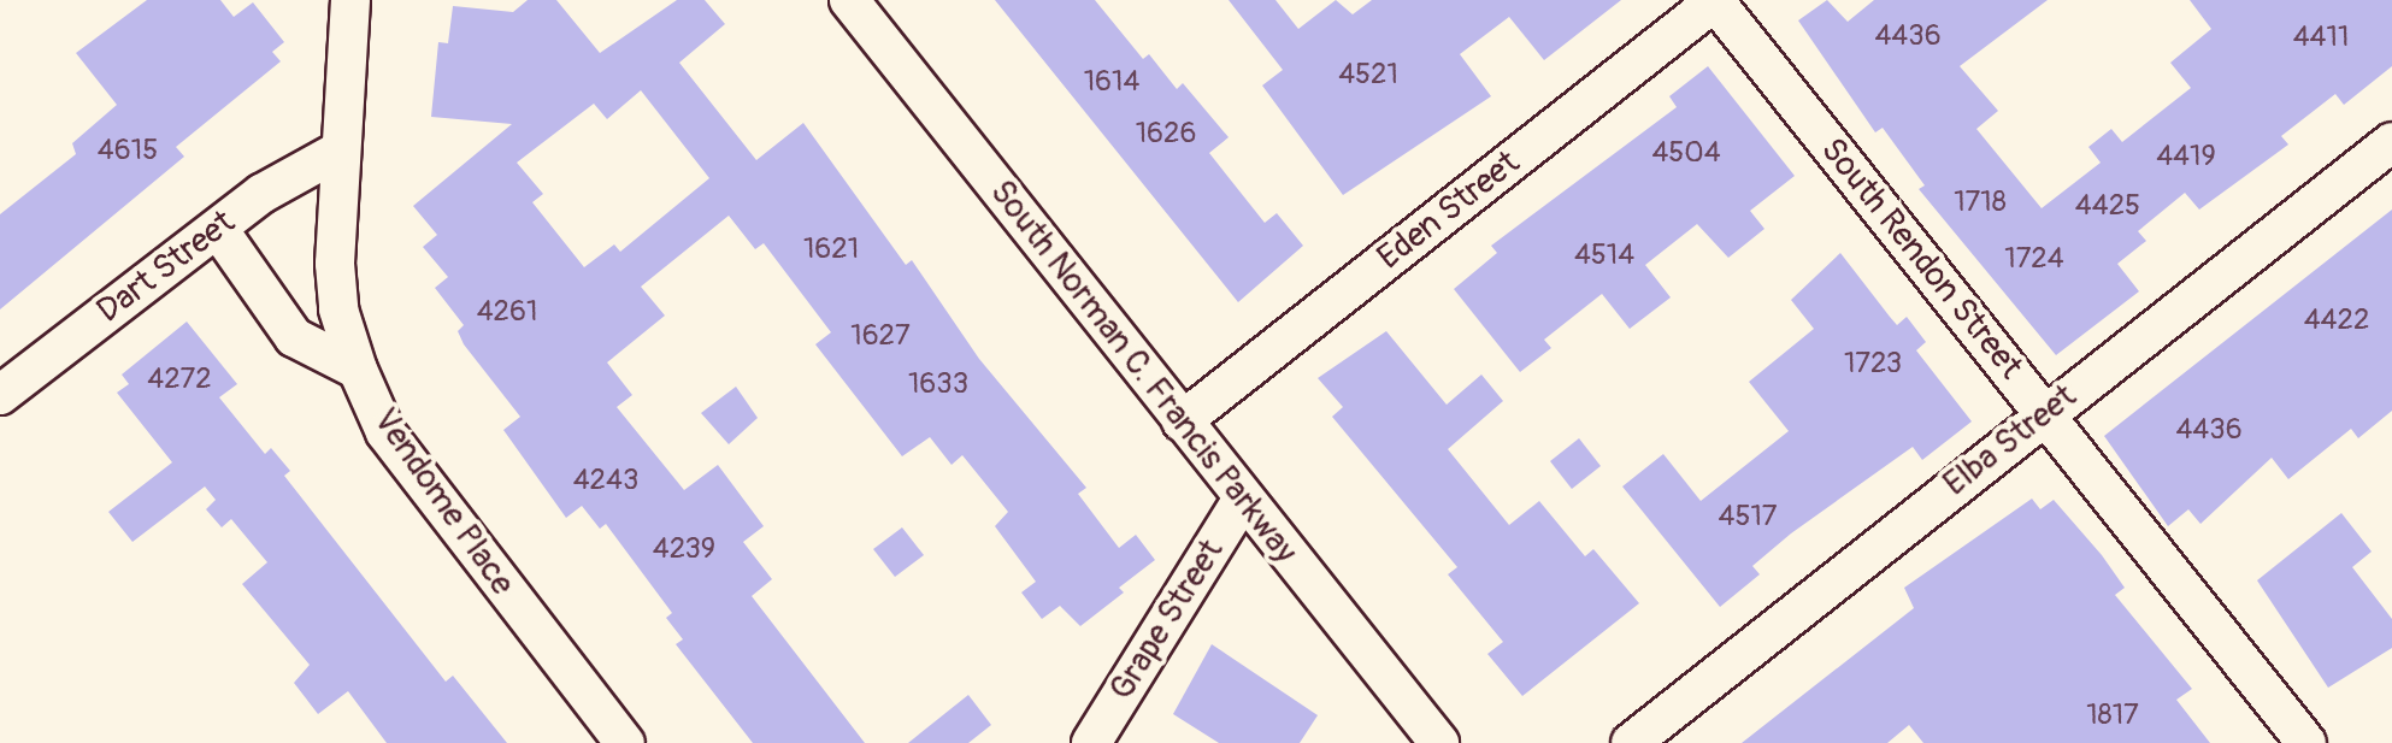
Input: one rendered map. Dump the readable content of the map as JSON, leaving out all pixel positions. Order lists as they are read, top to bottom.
{
  "streets": {
    "street": [
      "Eden Street",
      "South Rendon Street",
      "Dart Street",
      "South Norman C. Francis Parkway",
      "Elba Street",
      "Vendome Place",
      "Grape Street"
    ]
  },
  "crossings": [
    ["Eden Street", "South Rendon Street"],
    ["Eden Street", "South Norman C. Francis Parkway"],
    ["South Rendon Street", "Elba Street"],
    ["Dart Street", "Vendome Place"],
    ["South Norman C. Francis Parkway", "Grape Street"]
  ],
  "house_numbers": [
    "4436",
    "4411",
    "4521",
    "1614",
    "1626",
    "4615",
    "4504",
    "4419",
    "1718",
    "4425",
    "1621",
    "4514",
    "1724",
    "4261",
    "4422",
    "1627",
    "1723",
    "4272",
    "1633",
    "4436",
    "4243",
    "4517",
    "4239",
    "1817"
  ]
}
